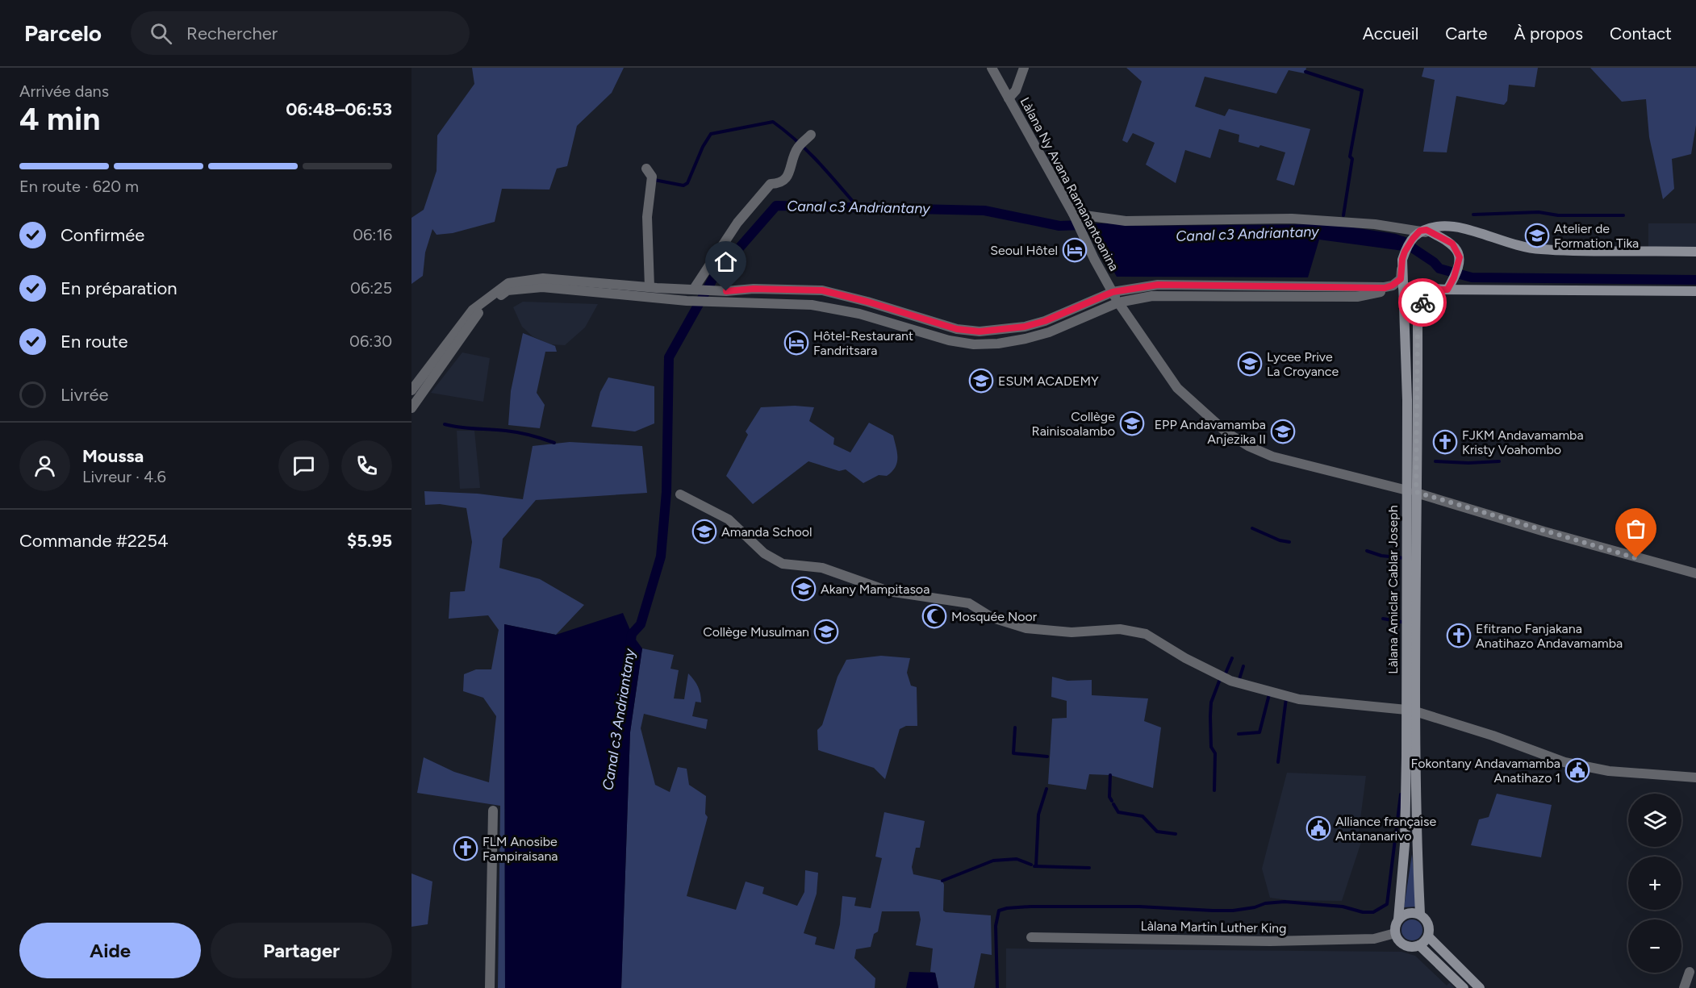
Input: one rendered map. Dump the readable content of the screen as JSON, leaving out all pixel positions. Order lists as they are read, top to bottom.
{
  "streets": {
    "main road": ["Làlana Amiclar Cablar Joseph"],
    "street": ["Làlana Ny Avana Ramanantoanina", "Làlana Martin Luther King"]
  },
  "crossings": [
    ["Làlana Ny Avana Ramanantoanina", "Làlana Amiclar Cablar Joseph"],
    ["Làlana Amiclar Cablar Joseph", "Làlana Martin Luther King"]
  ],
  "water": ["Canal c3 Andriantany"],
  "places": {
    "school or university": [
      "Atelier de Formation Tika",
      "Lycee Prive La Croyance",
      "ESUM ACADEMY",
      "Collège Rainisoalambo",
      "EPP Andavamamba Anjezika II",
      "Amanda School",
      "Akany Mampitasoa",
      "Collège Musulman"
    ],
    "hotel": ["Seoul Hôtel", "Hôtel-Restaurant Fandritsara"],
    "church": ["FJKM Andavamamba Kristy Voahombo", "Efitrano Fanjakana Anatihazo Andavamamba", "FLM Anosibe Fampiraisana"],
    "mosque": ["Mosquée Noor"],
    "public building": ["Fokontany Andavamamba Anatihazo 1", "Alliance française Antananarivo"]
  },
  "page": {
    "header": "Parcelo",
    "search": "Rechercher",
    "nav": [
      "Accueil",
      "Carte",
      "À propos",
      "Contact"
    ],
    "heading": ["4 min", "Arrivée dans", "06:48–06:53"],
    "panel": [
      "Moussa",
      "Livreur · 4.6",
      "Commande #2254",
      "$5.95"
    ],
    "bar": "En route · 620 m",
    "list": [
      ["Confirmée", "06:16"],
      ["En préparation", "06:25"],
      ["En route", "06:30"],
      "Livrée"
    ],
    "map_buttons": ["+", "−"],
    "buttons": ["Aide", "Partager"]
  }
}
